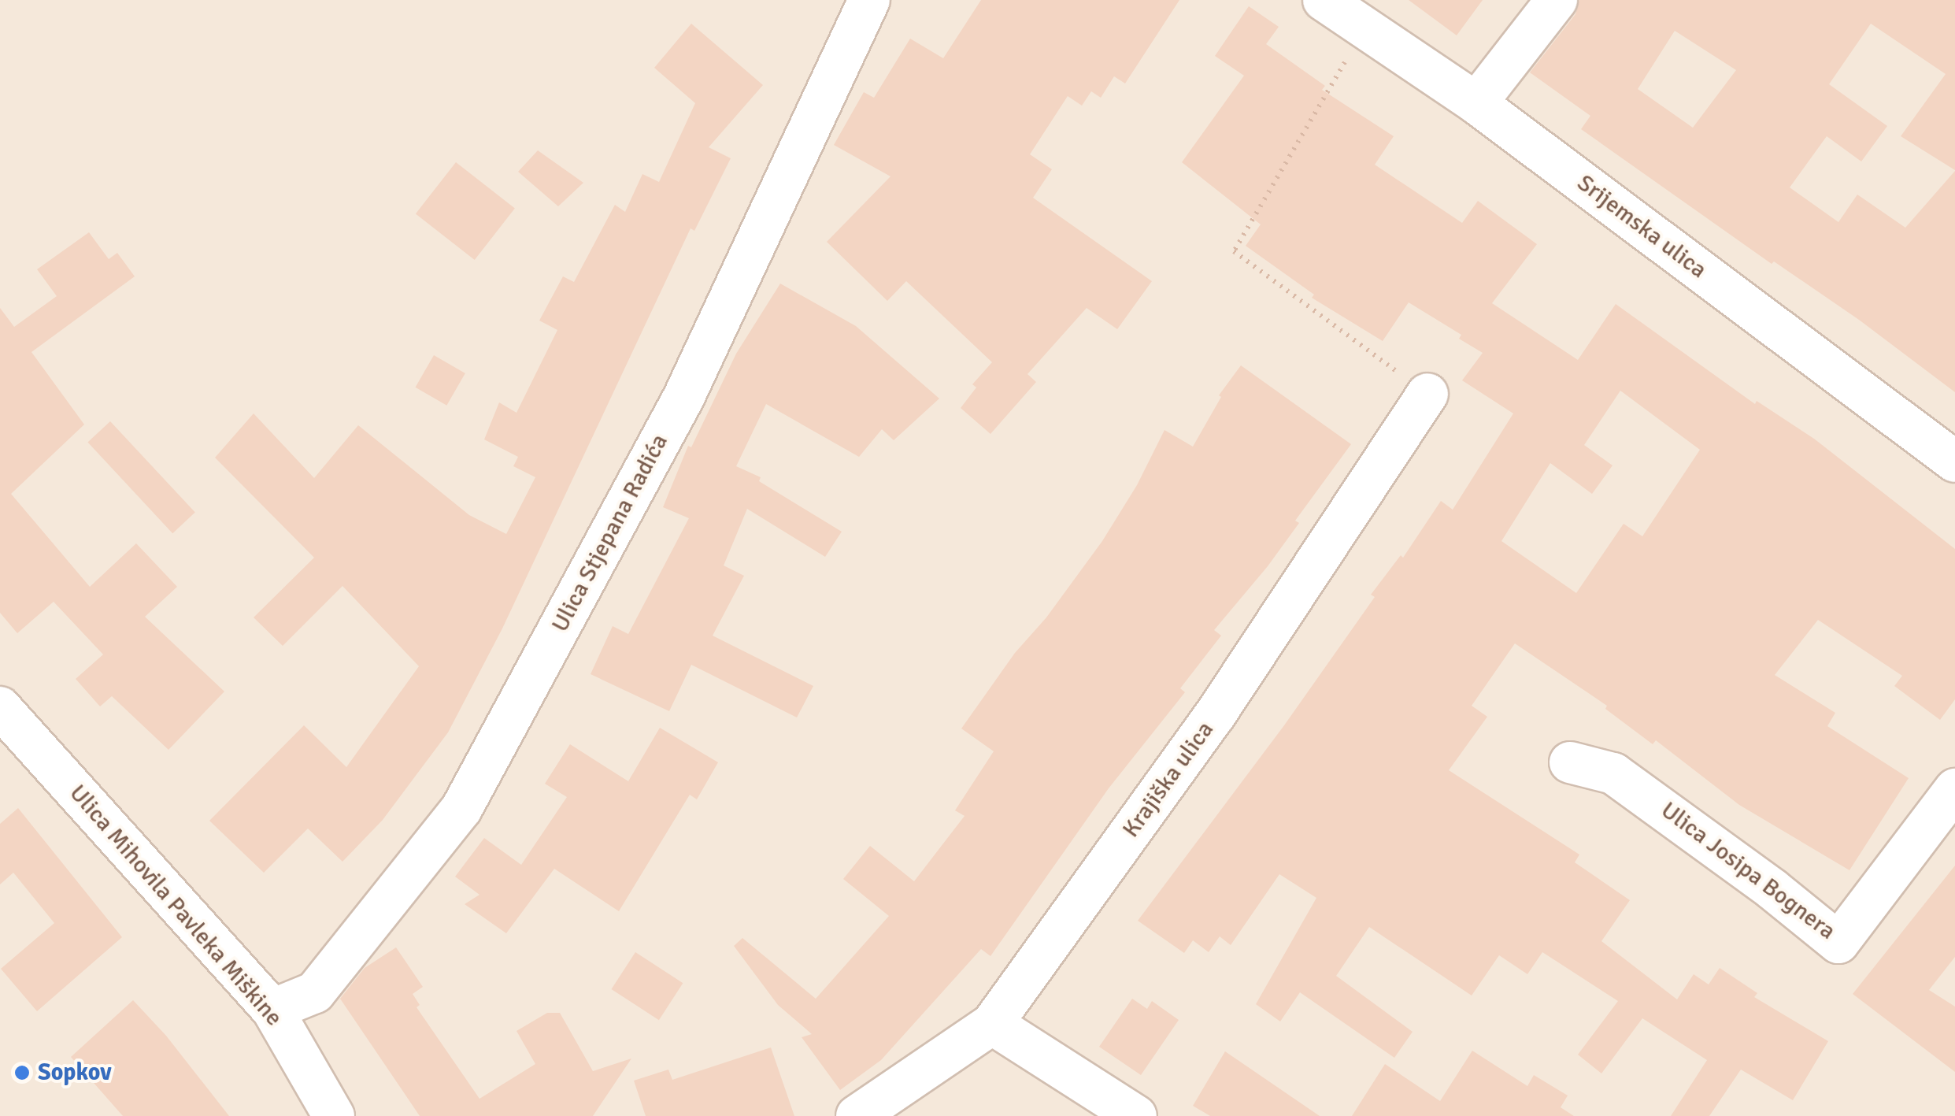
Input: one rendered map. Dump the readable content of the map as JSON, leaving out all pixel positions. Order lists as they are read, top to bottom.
{
  "streets": {
    "street": [
      "Srijemska ulica",
      "Ulica Stjepana Radića",
      "Krajiška ulica",
      "Ulica Josipa Bognera",
      "Ulica Mihovila Pavleka Miškine"
    ]
  },
  "crossings": [
    ["Ulica Stjepana Radića", "Ulica Mihovila Pavleka Miškine"]
  ],
  "places": ["Sopkov"]
}
